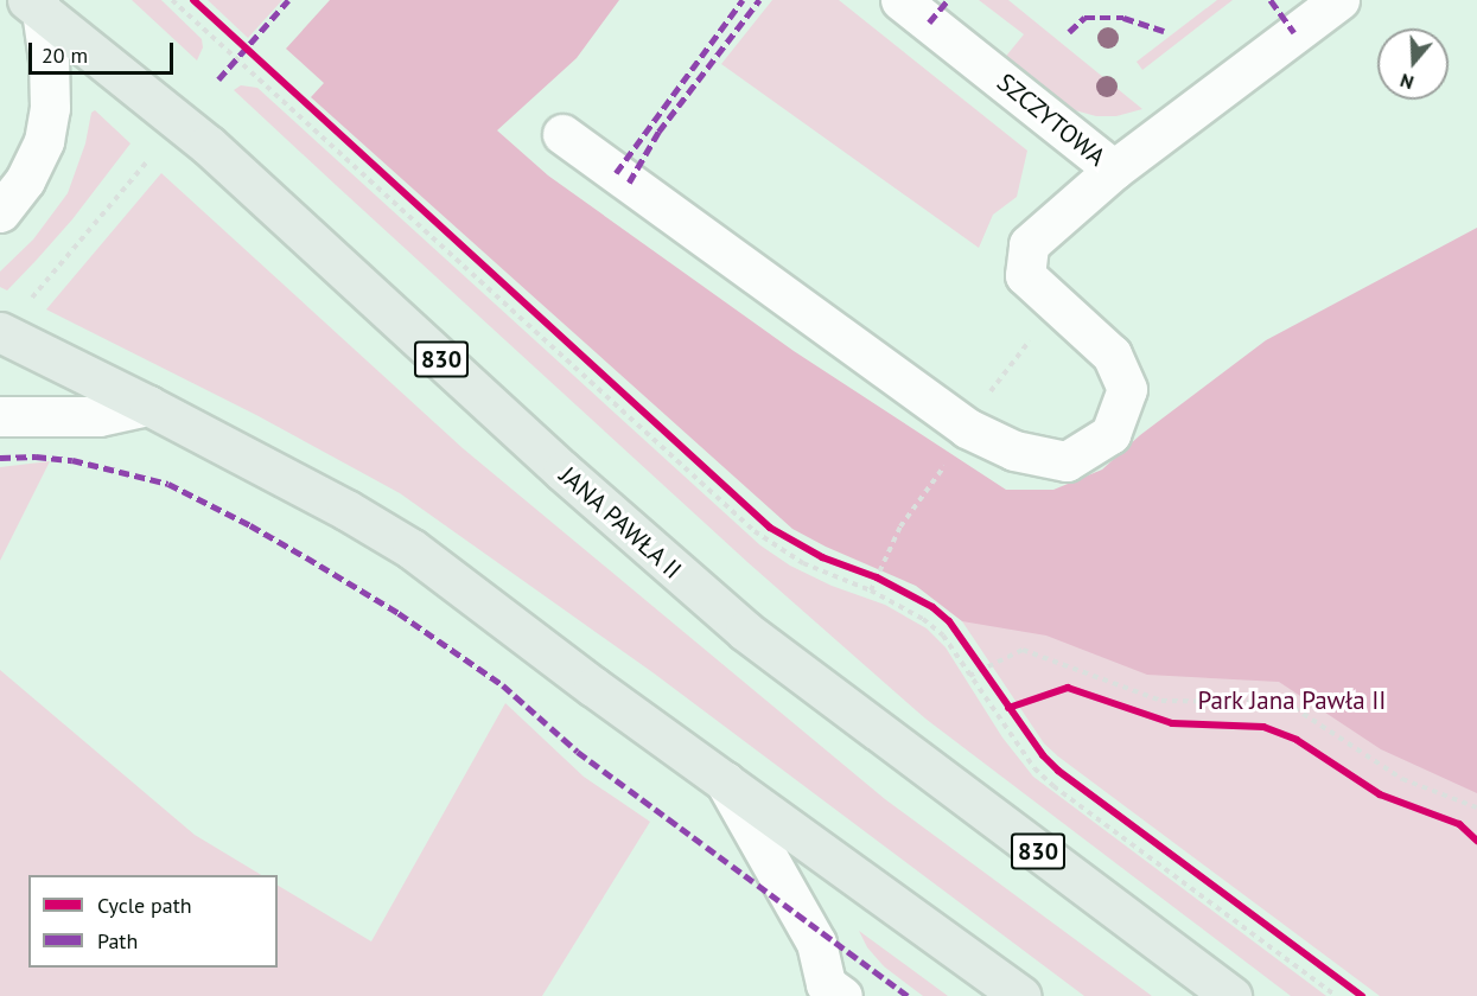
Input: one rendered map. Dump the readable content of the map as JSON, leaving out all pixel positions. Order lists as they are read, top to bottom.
{
  "streets": {
    "main road": ["830", "JANA PAWŁA II"],
    "street": ["SZCZYTOWA"]
  },
  "parks": ["Park Jana Pawła II"],
  "legend": ["Cycle path", "Path"],
  "scale_bar": "20 m",
  "north": "bottom"
}
